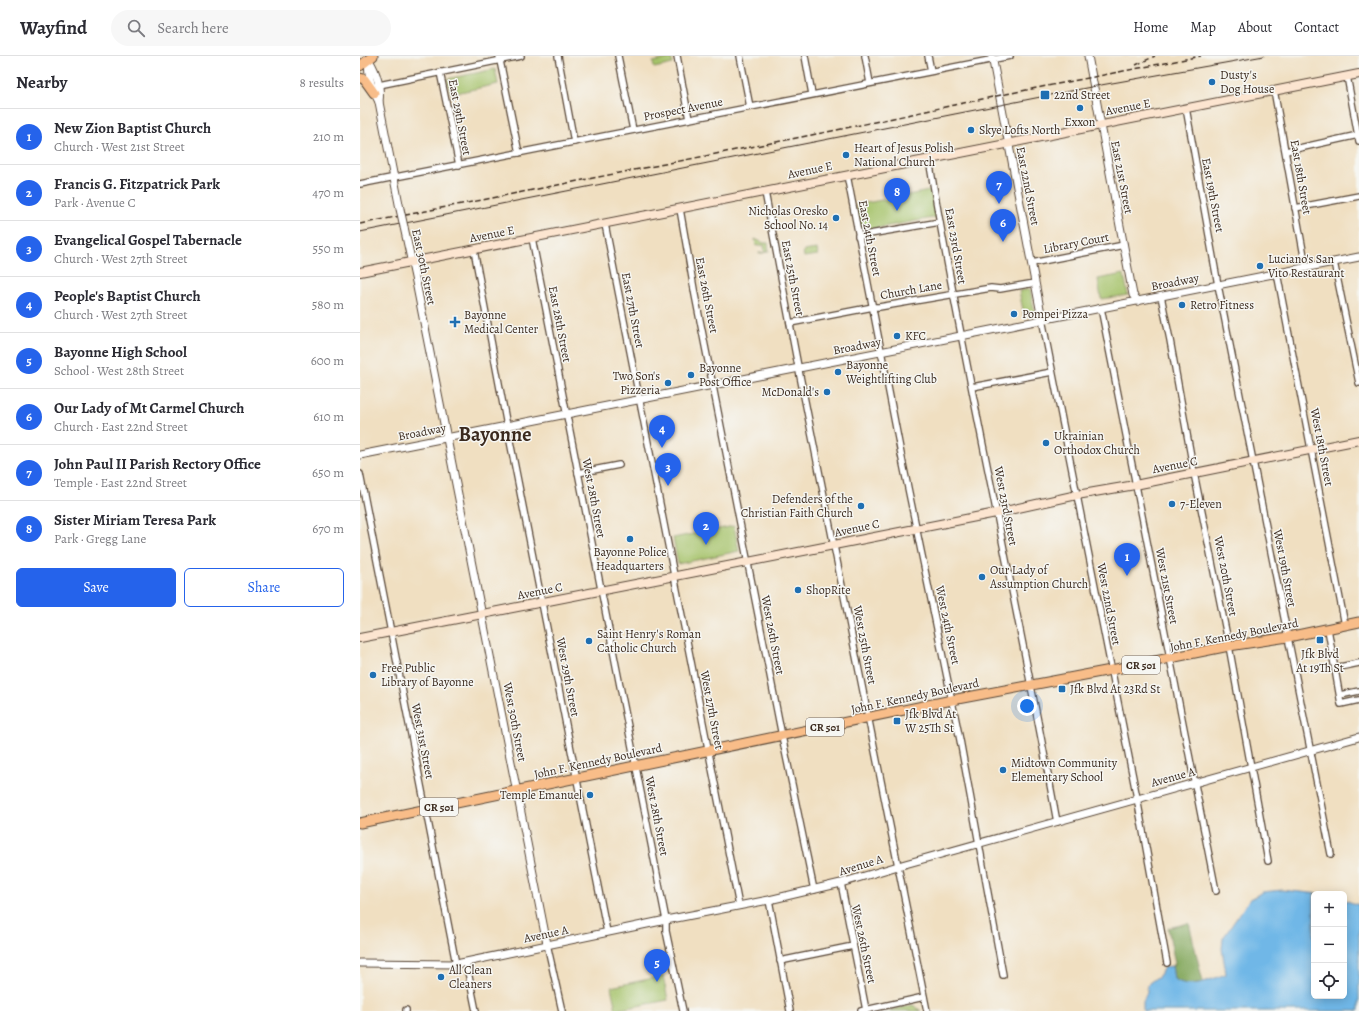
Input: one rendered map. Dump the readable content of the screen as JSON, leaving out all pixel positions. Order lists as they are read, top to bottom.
{
  "streets": {
    "main road": [
      "Avenue E",
      "Avenue C",
      "John F. Kennedy Boulevard",
      "CR 501"
    ],
    "street": [
      "Prospect Avenue",
      "East 29th Street",
      "East 21st Street",
      "East 18th Street",
      "East 22nd Street",
      "East 19th Street",
      "East 24th Street",
      "Library Court",
      "East 23rd Street",
      "East 30th Street",
      "East 25th Street",
      "Broadway",
      "Church Lane",
      "East 26th Street",
      "East 27th Street",
      "East 28th Street",
      "West 18th Street",
      "West 28th Street",
      "West 23rd Street",
      "West 19th Street",
      "West 20th Street",
      "West 21st Street",
      "West 22nd Street",
      "West 24th Street",
      "West 26th Street",
      "West 25th Street",
      "West 29th Street",
      "West 27th Street",
      "West 30th Street",
      "West 31st Street",
      "Avenue A"
    ]
  },
  "crossings": [
    ["Avenue E", "East 21st Street"],
    ["Avenue E", "East 18th Street"],
    ["Avenue E", "East 22nd Street"],
    ["Avenue E", "East 19th Street"],
    ["Avenue E", "East 24th Street"],
    ["Avenue E", "East 23rd Street"],
    ["Avenue E", "East 30th Street"],
    ["Avenue E", "East 25th Street"],
    ["Avenue E", "East 26th Street"],
    ["Avenue E", "East 27th Street"],
    ["Avenue E", "East 28th Street"],
    ["Prospect Avenue", "East 29th Street"],
    ["Prospect Avenue", "East 22nd Street"],
    ["Prospect Avenue", "East 30th Street"],
    ["East 21st Street", "Library Court"],
    ["East 21st Street", "Broadway"],
    ["East 18th Street", "Broadway"],
    ["East 22nd Street", "Library Court"],
    ["East 22nd Street", "Broadway"],
    ["East 22nd Street", "Church Lane"],
    ["East 22nd Street", "West 22nd Street"],
    ["East 19th Street", "Broadway"],
    ["East 19th Street", "West 19th Street"],
    ["East 24th Street", "Broadway"],
    ["East 24th Street", "Church Lane"],
    ["East 24th Street", "West 24th Street"],
    ["East 23rd Street", "Broadway"],
    ["East 23rd Street", "Church Lane"],
    ["East 23rd Street", "West 23rd Street"],
    ["East 30th Street", "Broadway"],
    ["East 30th Street", "West 30th Street"],
    ["East 25th Street", "Broadway"],
    ["East 25th Street", "Church Lane"],
    ["East 25th Street", "West 25th Street"],
    ["Broadway", "East 26th Street"],
    ["Broadway", "East 27th Street"],
    ["Broadway", "East 28th Street"],
    ["Broadway", "West 18th Street"],
    ["Broadway", "West 28th Street"],
    ["Broadway", "West 23rd Street"],
    ["Broadway", "West 19th Street"],
    ["Broadway", "West 20th Street"],
    ["Broadway", "West 21st Street"],
    ["Broadway", "West 22nd Street"],
    ["Broadway", "West 24th Street"],
    ["Broadway", "West 26th Street"],
    ["Broadway", "West 25th Street"],
    ["Broadway", "West 29th Street"],
    ["Broadway", "West 27th Street"],
    ["Broadway", "West 30th Street"],
    ["East 26th Street", "West 26th Street"],
    ["East 27th Street", "West 27th Street"],
    ["East 28th Street", "West 28th Street"],
    ["West 18th Street", "Avenue C"],
    ["West 18th Street", "John F. Kennedy Boulevard"],
    ["Avenue C", "West 28th Street"],
    ["Avenue C", "West 23rd Street"],
    ["Avenue C", "West 19th Street"],
    ["Avenue C", "West 20th Street"],
    ["Avenue C", "West 21st Street"],
    ["Avenue C", "West 22nd Street"],
    ["Avenue C", "West 24th Street"],
    ["Avenue C", "West 26th Street"],
    ["Avenue C", "West 25th Street"],
    ["Avenue C", "West 29th Street"],
    ["Avenue C", "West 27th Street"],
    ["Avenue C", "West 30th Street"],
    ["Avenue C", "West 31st Street"],
    ["West 28th Street", "John F. Kennedy Boulevard"],
    ["West 28th Street", "Avenue A"],
    ["West 23rd Street", "John F. Kennedy Boulevard"],
    ["West 23rd Street", "Avenue A"],
    ["West 19th Street", "John F. Kennedy Boulevard"],
    ["West 19th Street", "Avenue A"],
    ["West 20th Street", "John F. Kennedy Boulevard"],
    ["West 20th Street", "Avenue A"],
    ["West 21st Street", "John F. Kennedy Boulevard"],
    ["West 21st Street", "Avenue A"],
    ["West 22nd Street", "John F. Kennedy Boulevard"],
    ["West 22nd Street", "Avenue A"],
    ["West 24th Street", "John F. Kennedy Boulevard"],
    ["West 24th Street", "Avenue A"],
    ["West 26th Street", "John F. Kennedy Boulevard"],
    ["West 26th Street", "Avenue A"],
    ["John F. Kennedy Boulevard", "West 25th Street"],
    ["John F. Kennedy Boulevard", "West 29th Street"],
    ["John F. Kennedy Boulevard", "West 27th Street"],
    ["John F. Kennedy Boulevard", "West 30th Street"],
    ["John F. Kennedy Boulevard", "West 31st Street"],
    ["West 25th Street", "Avenue A"],
    ["West 29th Street", "Avenue A"],
    ["West 27th Street", "Avenue A"],
    ["West 30th Street", "Avenue A"],
    ["West 31st Street", "Avenue A"]
  ],
  "districts": ["Bayonne"],
  "places": {
    "other": [
      "Dusty's Dog House",
      "Exxon",
      "Skye Lofts North",
      "Heart of Jesus Polish National Church",
      "Nicholas Oresko School No. 14",
      "Luciano's San Vito Restaurant",
      "Retro Fitness",
      "Pompei Pizza",
      "KFC",
      "Bayonne Weightlifting Club",
      "Bayonne Post Office",
      "Two Son's Pizzeria",
      "McDonald's",
      "Ukrainian Orthodox Church",
      "7-Eleven",
      "Defenders of the Christian Faith Church",
      "Bayonne Police Headquarters",
      "Our Lady of Assumption Church",
      "ShopRite",
      "Saint Henry's Roman Catholic Church",
      "Free Public Library of Bayonne",
      "Midtown Community Elementary School",
      "Temple Emanuel",
      "All Clean Cleaners"
    ],
    "transit": [
      "22nd Street",
      "Jfk Blvd At 19Th St",
      "Jfk Blvd At 23Rd St",
      "Jfk Blvd At W 25Th St"
    ],
    "health": ["Bayonne Medical Center"]
  },
  "page": {
    "header": "Wayfind",
    "search": "Search here",
    "nav": [
      "Home",
      "Map",
      "About",
      "Contact"
    ],
    "heading": ["Nearby", "8 results"],
    "list": [
      {
        "mark": "1",
        "name": "New Zion Baptist Church",
        "note": "Church · West 21st Street",
        "value": "210 m"
      },
      {
        "mark": "2",
        "name": "Francis G. Fitzpatrick Park",
        "note": "Park · Avenue C",
        "value": "470 m"
      },
      {
        "mark": "3",
        "name": "Evangelical Gospel Tabernacle",
        "note": "Church · West 27th Street",
        "value": "550 m"
      },
      {
        "mark": "4",
        "name": "People's Baptist Church",
        "note": "Church · West 27th Street",
        "value": "580 m"
      },
      {
        "mark": "5",
        "name": "Bayonne High School",
        "note": "School · West 28th Street",
        "value": "600 m"
      },
      {
        "mark": "6",
        "name": "Our Lady of Mt Carmel Church",
        "note": "Church · East 22nd Street",
        "value": "610 m"
      },
      {
        "mark": "7",
        "name": "John Paul II Parish Rectory Office",
        "note": "Temple · East 22nd Street",
        "value": "650 m"
      },
      {
        "mark": "8",
        "name": "Sister Miriam Teresa Park",
        "note": "Park · Gregg Lane",
        "value": "670 m"
      }
    ],
    "pins": [
      "7",
      "8",
      "6",
      "4",
      "3",
      "2",
      "1",
      "5"
    ],
    "buttons": ["Save", "Share"],
    "map_buttons": ["+", "−"]
  }
}
